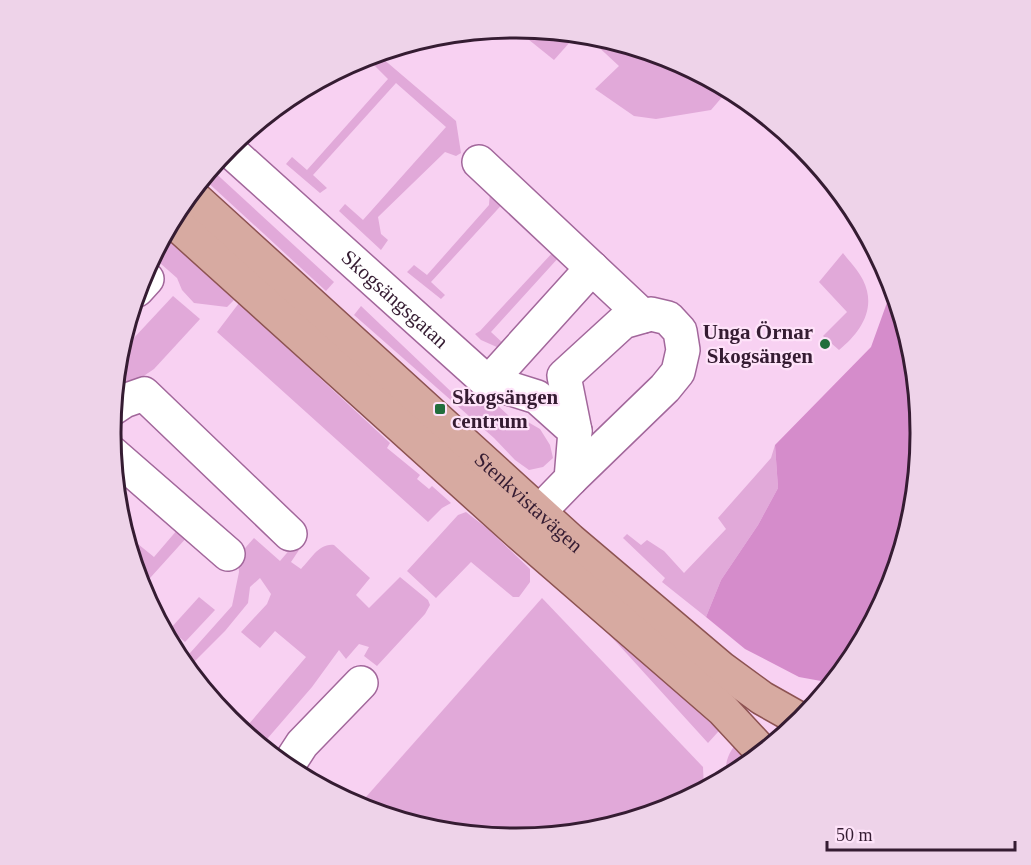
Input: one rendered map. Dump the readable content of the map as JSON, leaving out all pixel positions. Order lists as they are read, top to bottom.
{
  "streets": {
    "main road": ["Stenkvistavägen"],
    "street": ["Skogsängsgatan"]
  },
  "places": {
    "other": ["Unga Örnar Skogsängen"],
    "transit": ["Skogsängen centrum"]
  },
  "scale_bar": "50 m"
}
